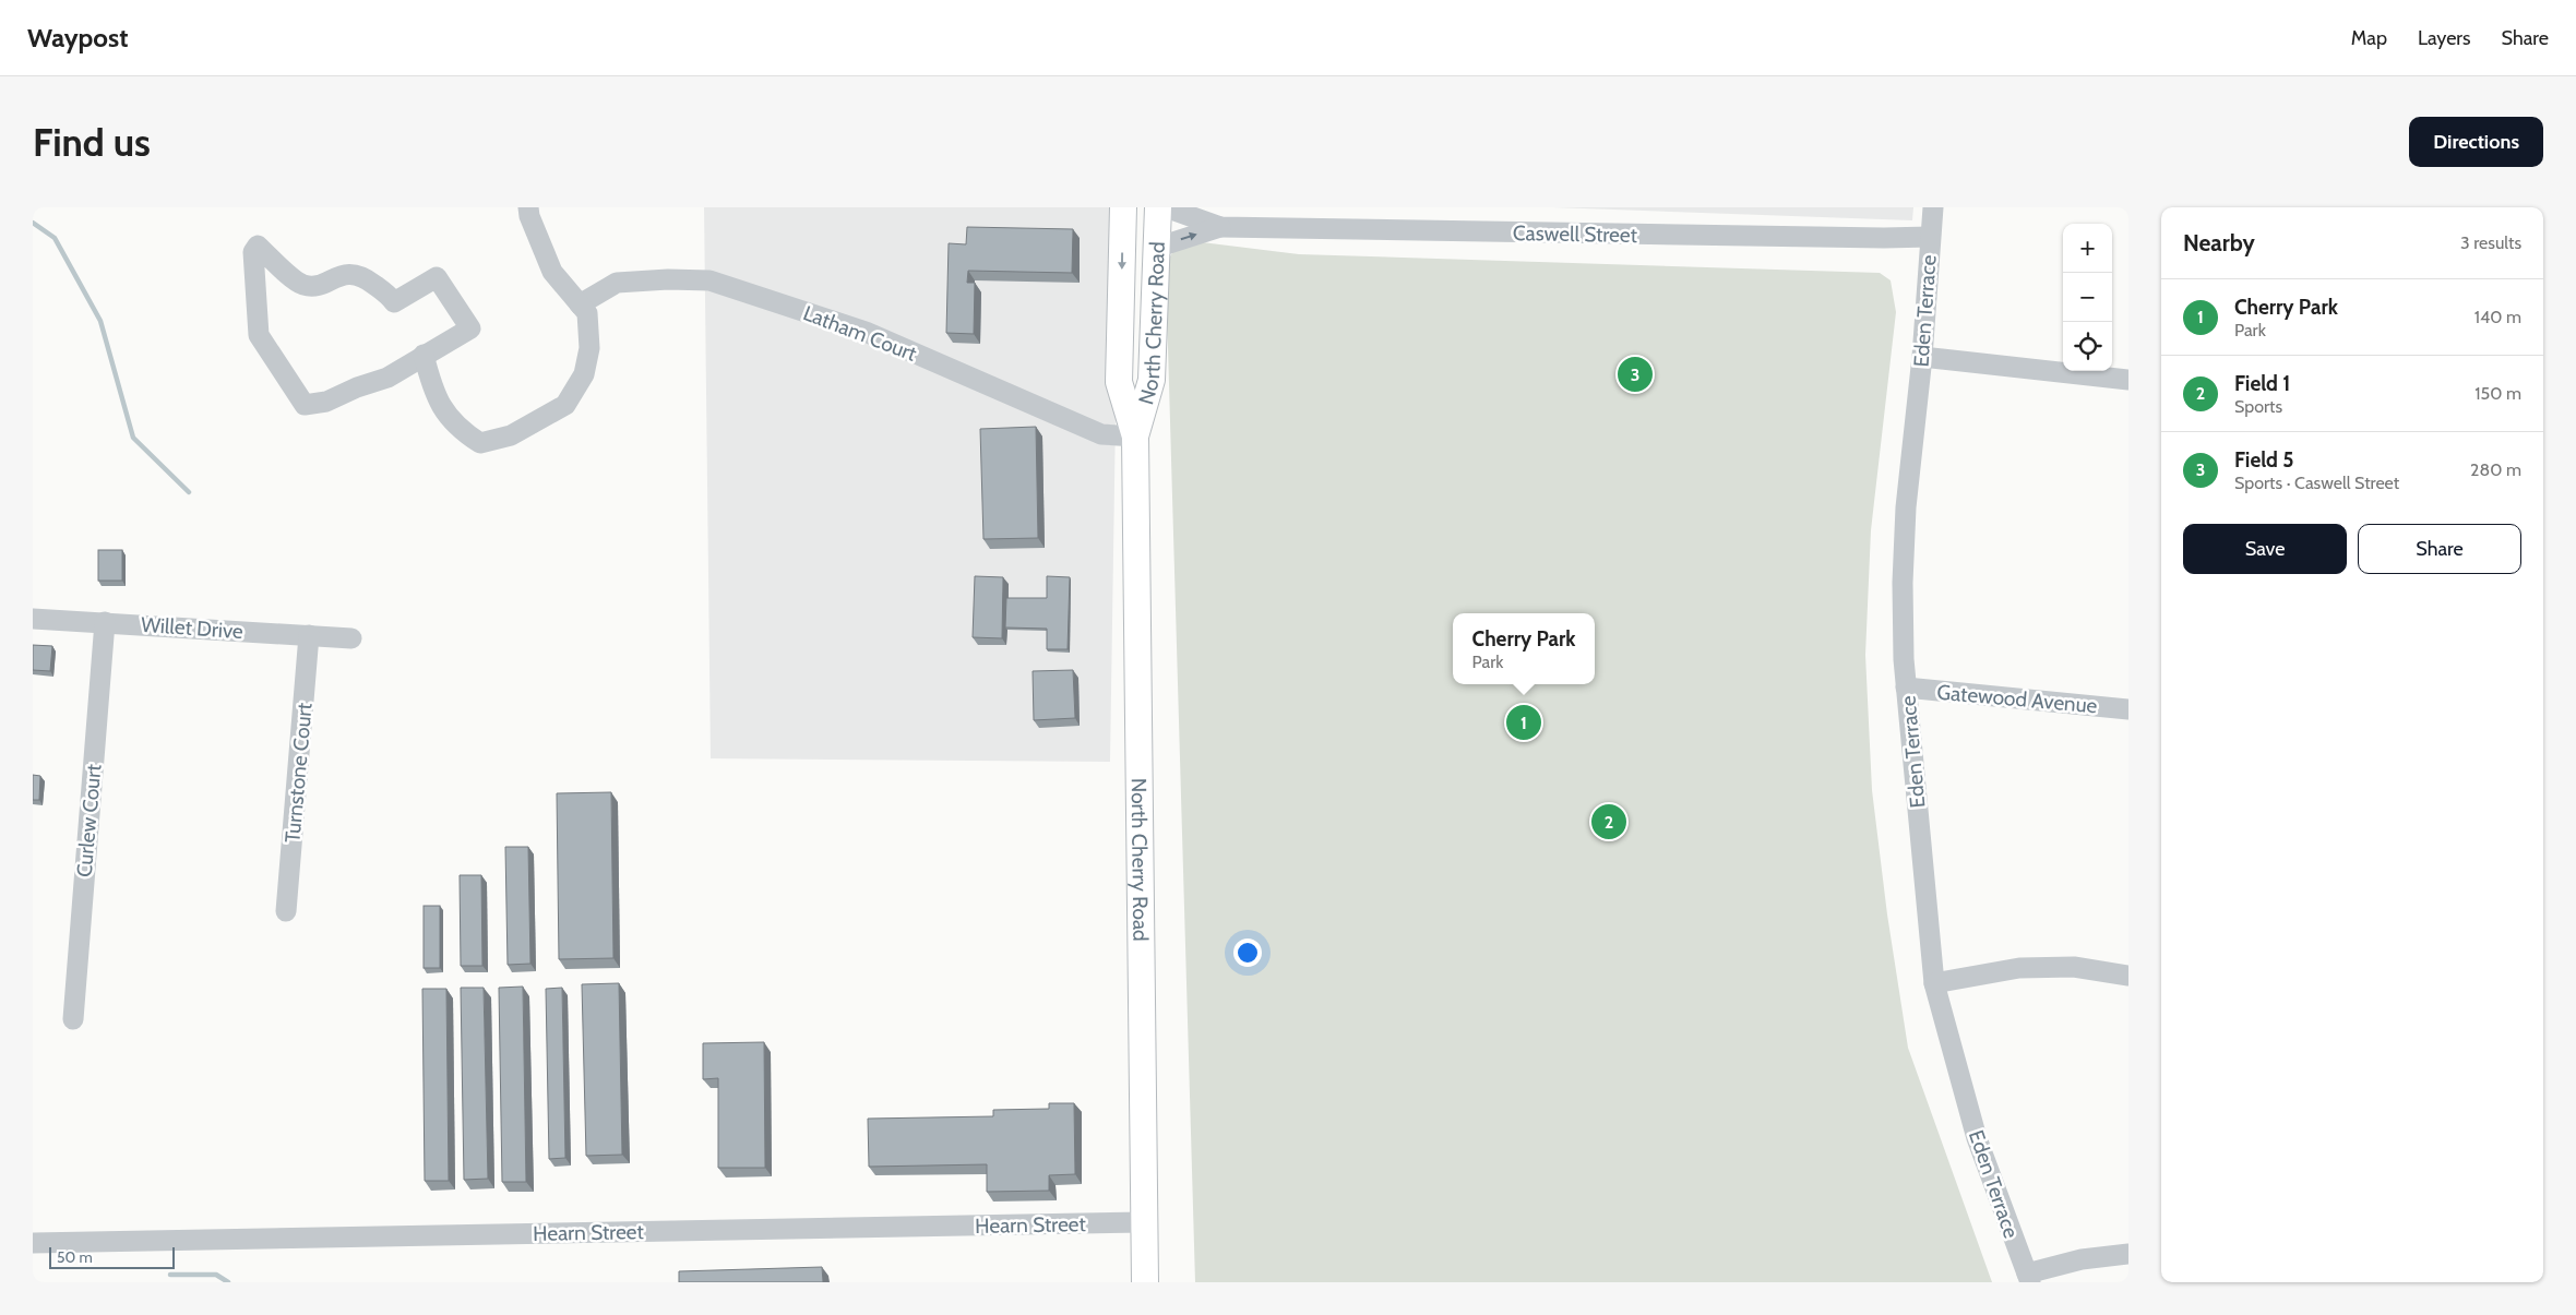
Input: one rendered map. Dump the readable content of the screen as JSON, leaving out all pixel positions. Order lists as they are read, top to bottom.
{
  "streets": {
    "main road": ["North Cherry Road"],
    "street": [
      "Caswell Street",
      "Eden Terrace",
      "Latham Court",
      "Willet Drive",
      "Gatewood Avenue",
      "Turnstone Court",
      "Curlew Court",
      "Hearn Street"
    ]
  },
  "crossings": [
    ["Caswell Street", "Eden Terrace"],
    ["Caswell Street", "North Cherry Road"],
    ["Eden Terrace", "Gatewood Avenue"],
    ["North Cherry Road", "Latham Court"],
    ["North Cherry Road", "Hearn Street"],
    ["Willet Drive", "Turnstone Court"],
    ["Willet Drive", "Curlew Court"]
  ],
  "scale_bar": "50 m",
  "page": {
    "header": "Waypost",
    "nav": ["Map", "Layers", "Share"],
    "buttons": [
      "Directions",
      ["Save", "Share"]
    ],
    "title": "Find us",
    "heading": ["Nearby", "3 results"],
    "map_buttons": ["+", "−"],
    "list": [
      {
        "mark": "1",
        "name": "Cherry Park",
        "note": "Park",
        "value": "140 m"
      },
      {
        "mark": "2",
        "name": "Field 1",
        "note": "Sports",
        "value": "150 m"
      },
      {
        "mark": "3",
        "name": "Field 5",
        "note": "Sports · Caswell Street",
        "value": "280 m"
      }
    ],
    "pins": ["3", "1", "2"],
    "popup": ["Cherry Park", "Park"],
    "scale": "50 m"
  }
}
